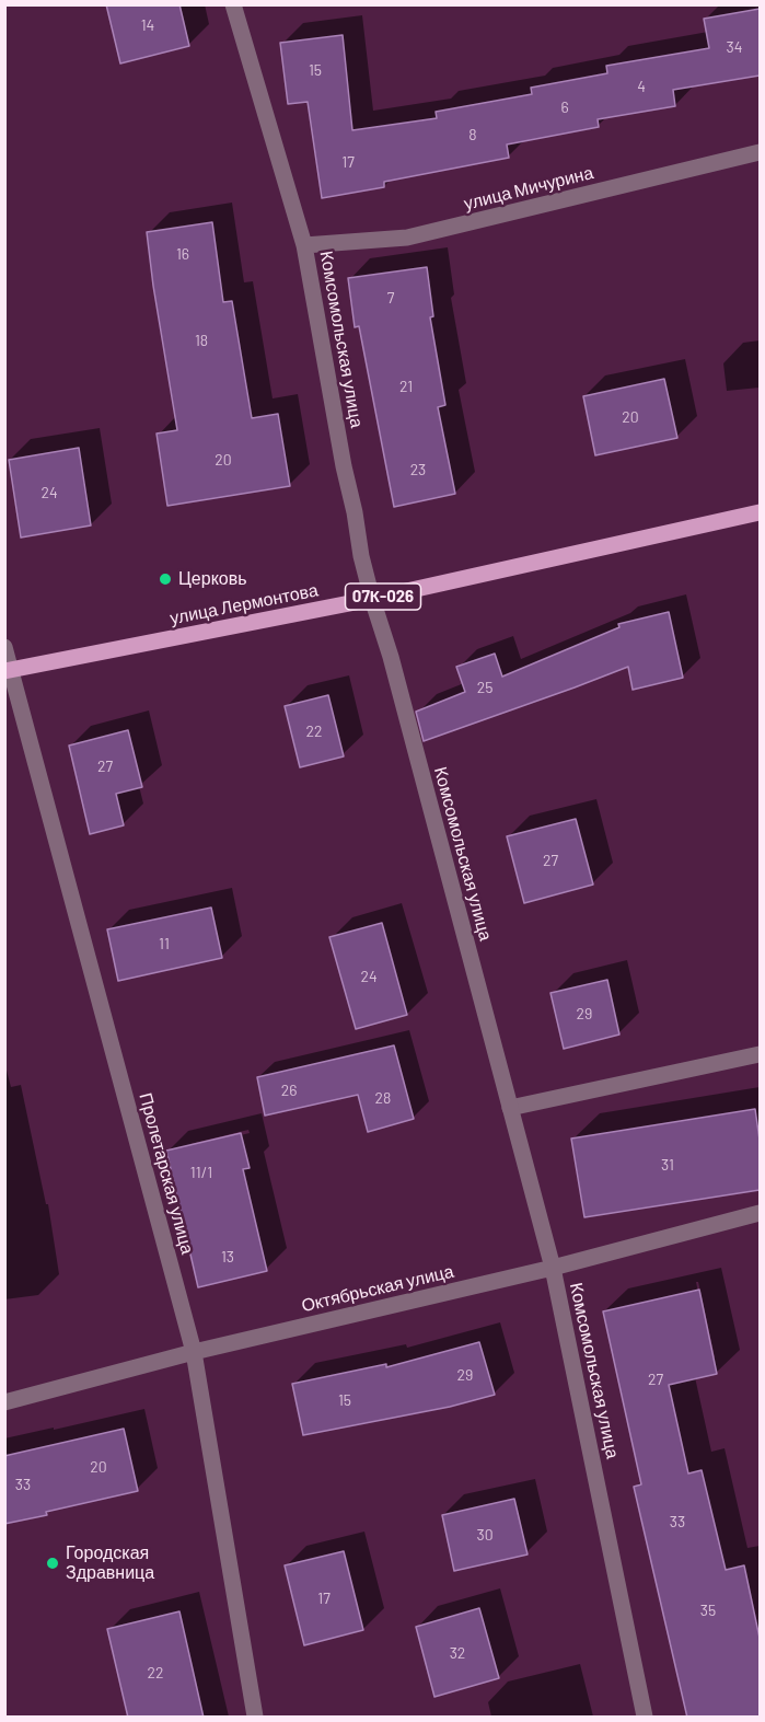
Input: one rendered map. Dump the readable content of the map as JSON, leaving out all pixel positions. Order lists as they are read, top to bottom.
{
  "streets": {
    "main road": ["07К-026", "улица Лермонтова"],
    "street": [
      "улица Мичурина",
      "Комсомольская улица",
      "Пролетарская улица",
      "Октябрьская улица"
    ]
  },
  "crossings": [
    ["улица Мичурина", "Комсомольская улица"],
    ["Комсомольская улица", "улица Лермонтова"],
    ["Комсомольская улица", "Октябрьская улица"],
    ["улица Лермонтова", "Пролетарская улица"],
    ["Пролетарская улица", "Октябрьская улица"]
  ],
  "places": ["Церковь", "Городская Здравница"],
  "house_numbers": [
    "14",
    "34",
    "15",
    "4",
    "6",
    "8",
    "17",
    "16",
    "7",
    "18",
    "21",
    "20",
    "20",
    "23",
    "24",
    "25",
    "22",
    "27",
    "27",
    "11",
    "24",
    "29",
    "26",
    "28",
    "31",
    "11/1",
    "13",
    "29",
    "27",
    "15",
    "20",
    "33",
    "33",
    "30",
    "17",
    "35",
    "32",
    "22"
  ]
}
